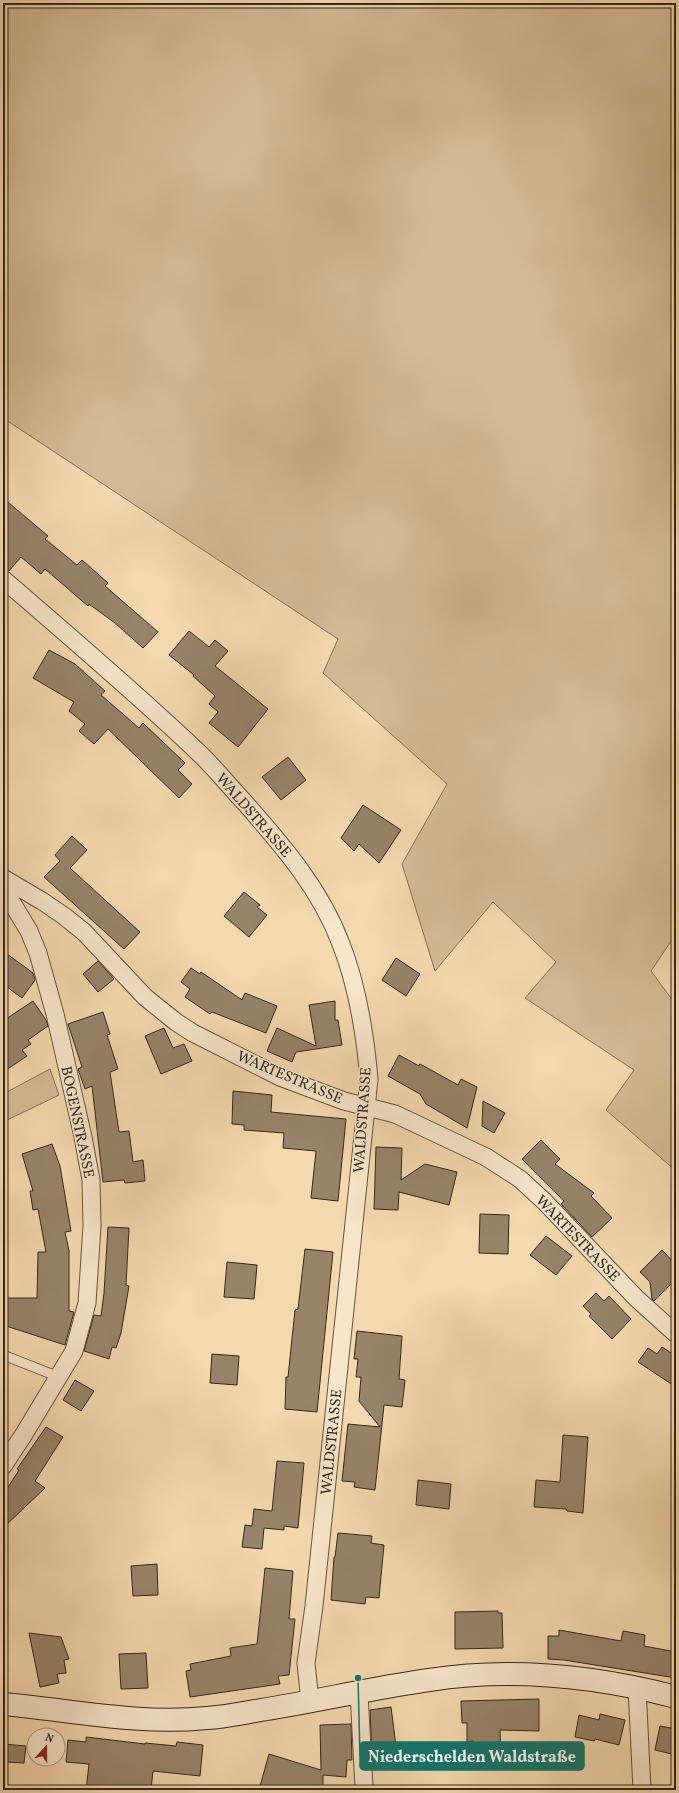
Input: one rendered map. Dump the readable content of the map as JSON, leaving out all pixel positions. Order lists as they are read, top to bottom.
{
  "streets": {
    "street": ["WALDSTRASSE", "WARTESTRASSE", "BOGENSTRASSE"]
  },
  "crossings": [
    ["WALDSTRASSE", "WARTESTRASSE"]
  ],
  "places": ["Niederschelden Waldstraße"],
  "north": "top"
}
